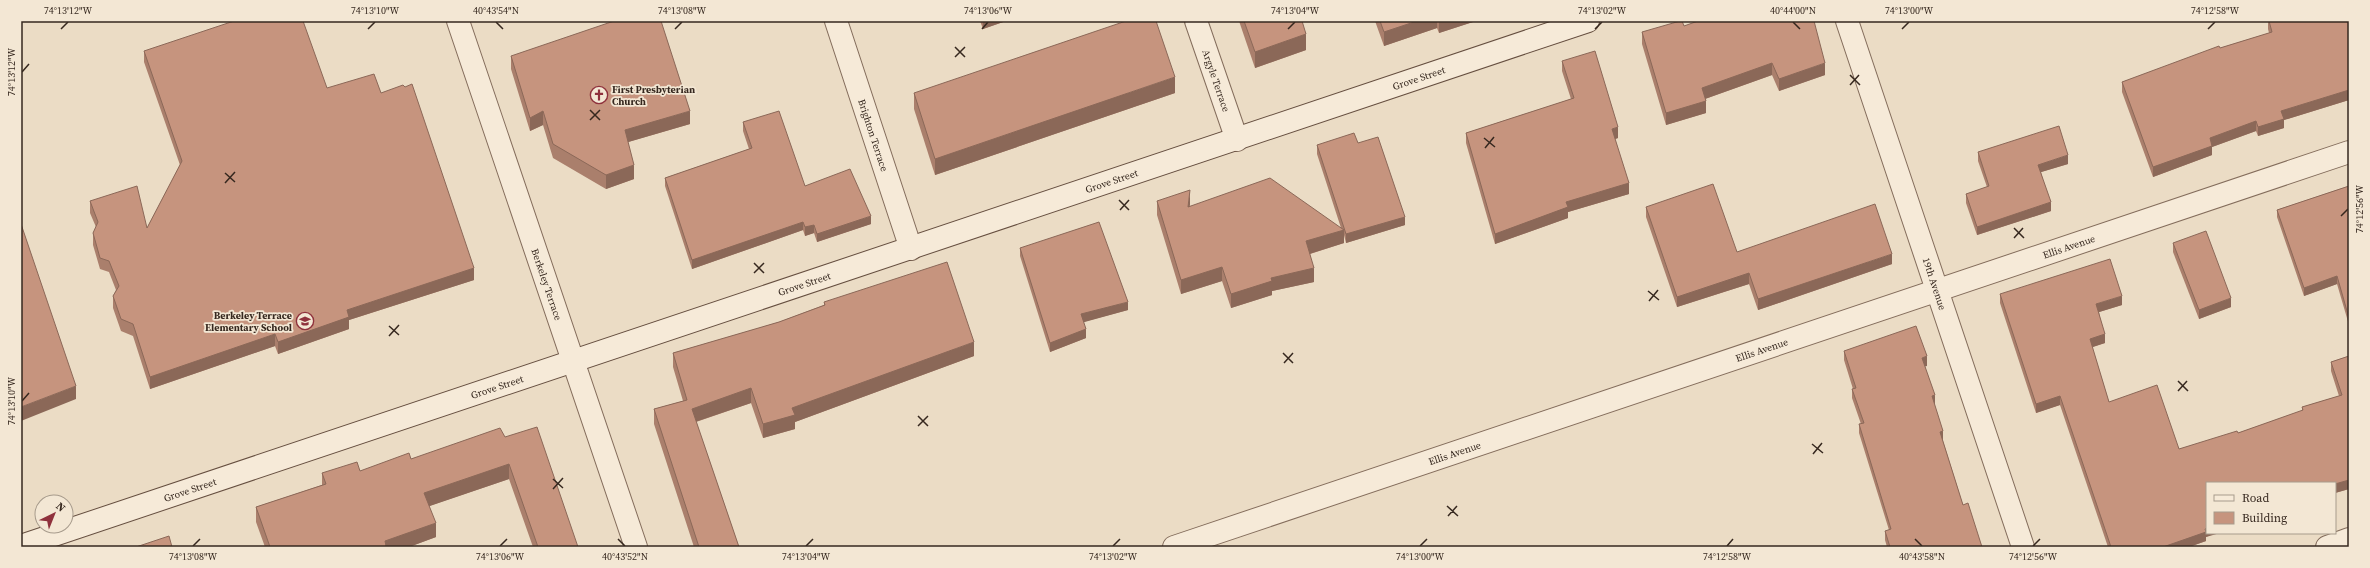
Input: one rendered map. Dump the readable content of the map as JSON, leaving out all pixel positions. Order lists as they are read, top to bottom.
{
  "streets": {
    "street": [
      "Grove Street",
      "Argyle Terrace",
      "Brighton Terrace",
      "Ellis Avenue",
      "Berkeley Terrace",
      "19th Avenue"
    ]
  },
  "crossings": [
    ["Grove Street", "Argyle Terrace"],
    ["Grove Street", "Brighton Terrace"],
    ["Grove Street", "Berkeley Terrace"],
    ["Ellis Avenue", "19th Avenue"]
  ],
  "places": {
    "church": ["First Presbyterian Church"],
    "school or university": ["Berkeley Terrace Elementary School"]
  },
  "legend": ["Road", "Building"],
  "north": "top right",
  "coordinates": [
    "74°13'12\"W",
    "74°13'10\"W",
    "40°43'54\"N",
    "74°13'08\"W",
    "74°13'06\"W",
    "74°13'04\"W",
    "74°13'02\"W",
    "40°44'00\"N",
    "74°13'00\"W",
    "74°12'58\"W",
    "74°12'56\"W",
    "40°43'52\"N",
    "40°43'58\"N"
  ]
}
